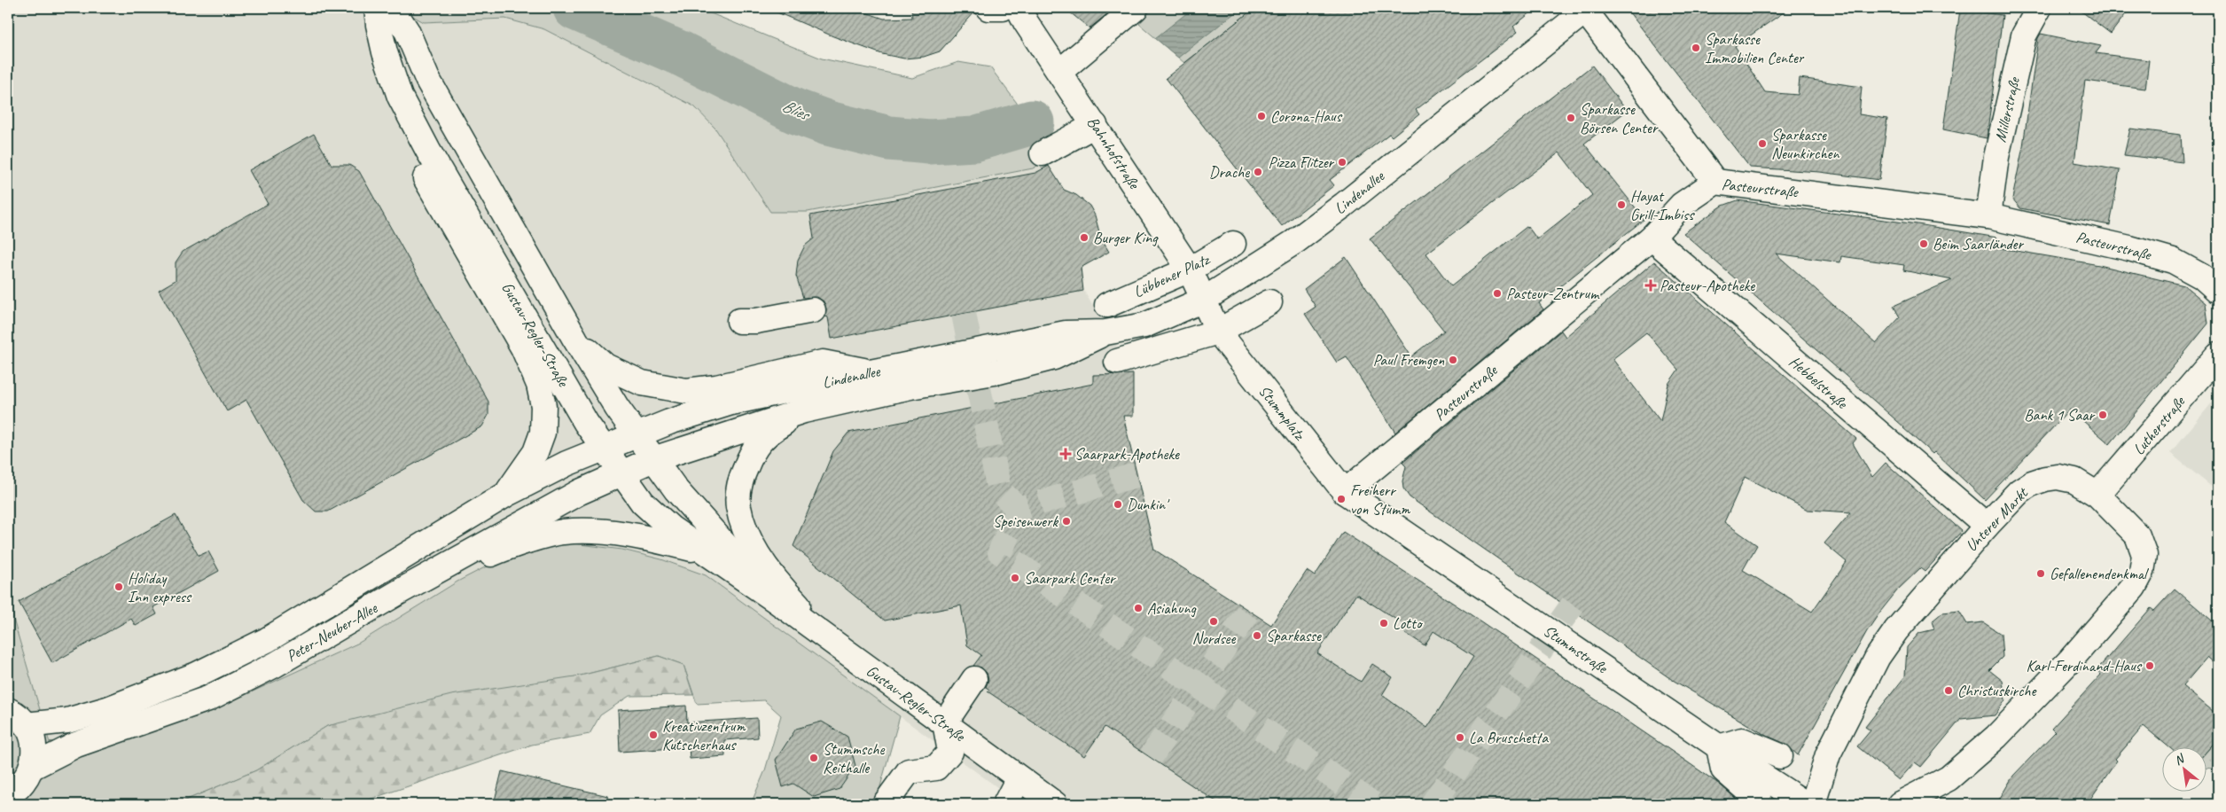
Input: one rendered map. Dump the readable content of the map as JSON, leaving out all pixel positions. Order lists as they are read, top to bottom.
{
  "streets": {
    "main road": [
      "Millerstraße",
      "Bahnhofstraße",
      "Pasteurstraße",
      "Lindenallee",
      "Lübbener Platz",
      "Gustav-Regler-Straße",
      "Hebbelstraße",
      "Stummplatz",
      "Lutherstraße",
      "Unterer Markt",
      "Peter-Neuber-Allee",
      "Stummstraße"
    ]
  },
  "crossings": [
    ["Millerstraße", "Pasteurstraße"],
    ["Bahnhofstraße", "Lindenallee"],
    ["Bahnhofstraße", "Lübbener Platz"],
    ["Bahnhofstraße", "Stummplatz"],
    ["Pasteurstraße", "Hebbelstraße"],
    ["Pasteurstraße", "Stummplatz"],
    ["Pasteurstraße", "Stummstraße"],
    ["Lindenallee", "Gustav-Regler-Straße"],
    ["Lindenallee", "Stummplatz"],
    ["Lindenallee", "Peter-Neuber-Allee"],
    ["Gustav-Regler-Straße", "Peter-Neuber-Allee"],
    ["Hebbelstraße", "Unterer Markt"],
    ["Stummplatz", "Stummstraße"],
    ["Lutherstraße", "Unterer Markt"]
  ],
  "water": ["Blies"],
  "places": {
    "other": [
      "Sparkasse Immobilien Center",
      "Corona-Haus",
      "Sparkasse Börsen Center",
      "Sparkasse Neunkirchen",
      "Pizza Flitzer",
      "Drache",
      "Hayat Grill-Imbiss",
      "Burger King",
      "Beim Saarländer",
      "Pasteur-Zentrum",
      "Paul Fremgen",
      "Bank 1 Saar",
      "Freiherr von Stumm",
      "Dunkin'",
      "Speisenwerk",
      "Gefallenendenkmal",
      "Saarpark Center",
      "Holiday Inn express",
      "Asiahung",
      "Nordsee",
      "Lotto",
      "Sparkasse",
      "Karl-Ferdinand-Haus",
      "Christuskirche",
      "Kreativzentrum Kutscherhaus",
      "La Bruschetta",
      "Stummsche Reithalle"
    ],
    "health": ["Pasteur-Apotheke", "Saarpark-Apotheke"]
  },
  "north": "top left"
}
